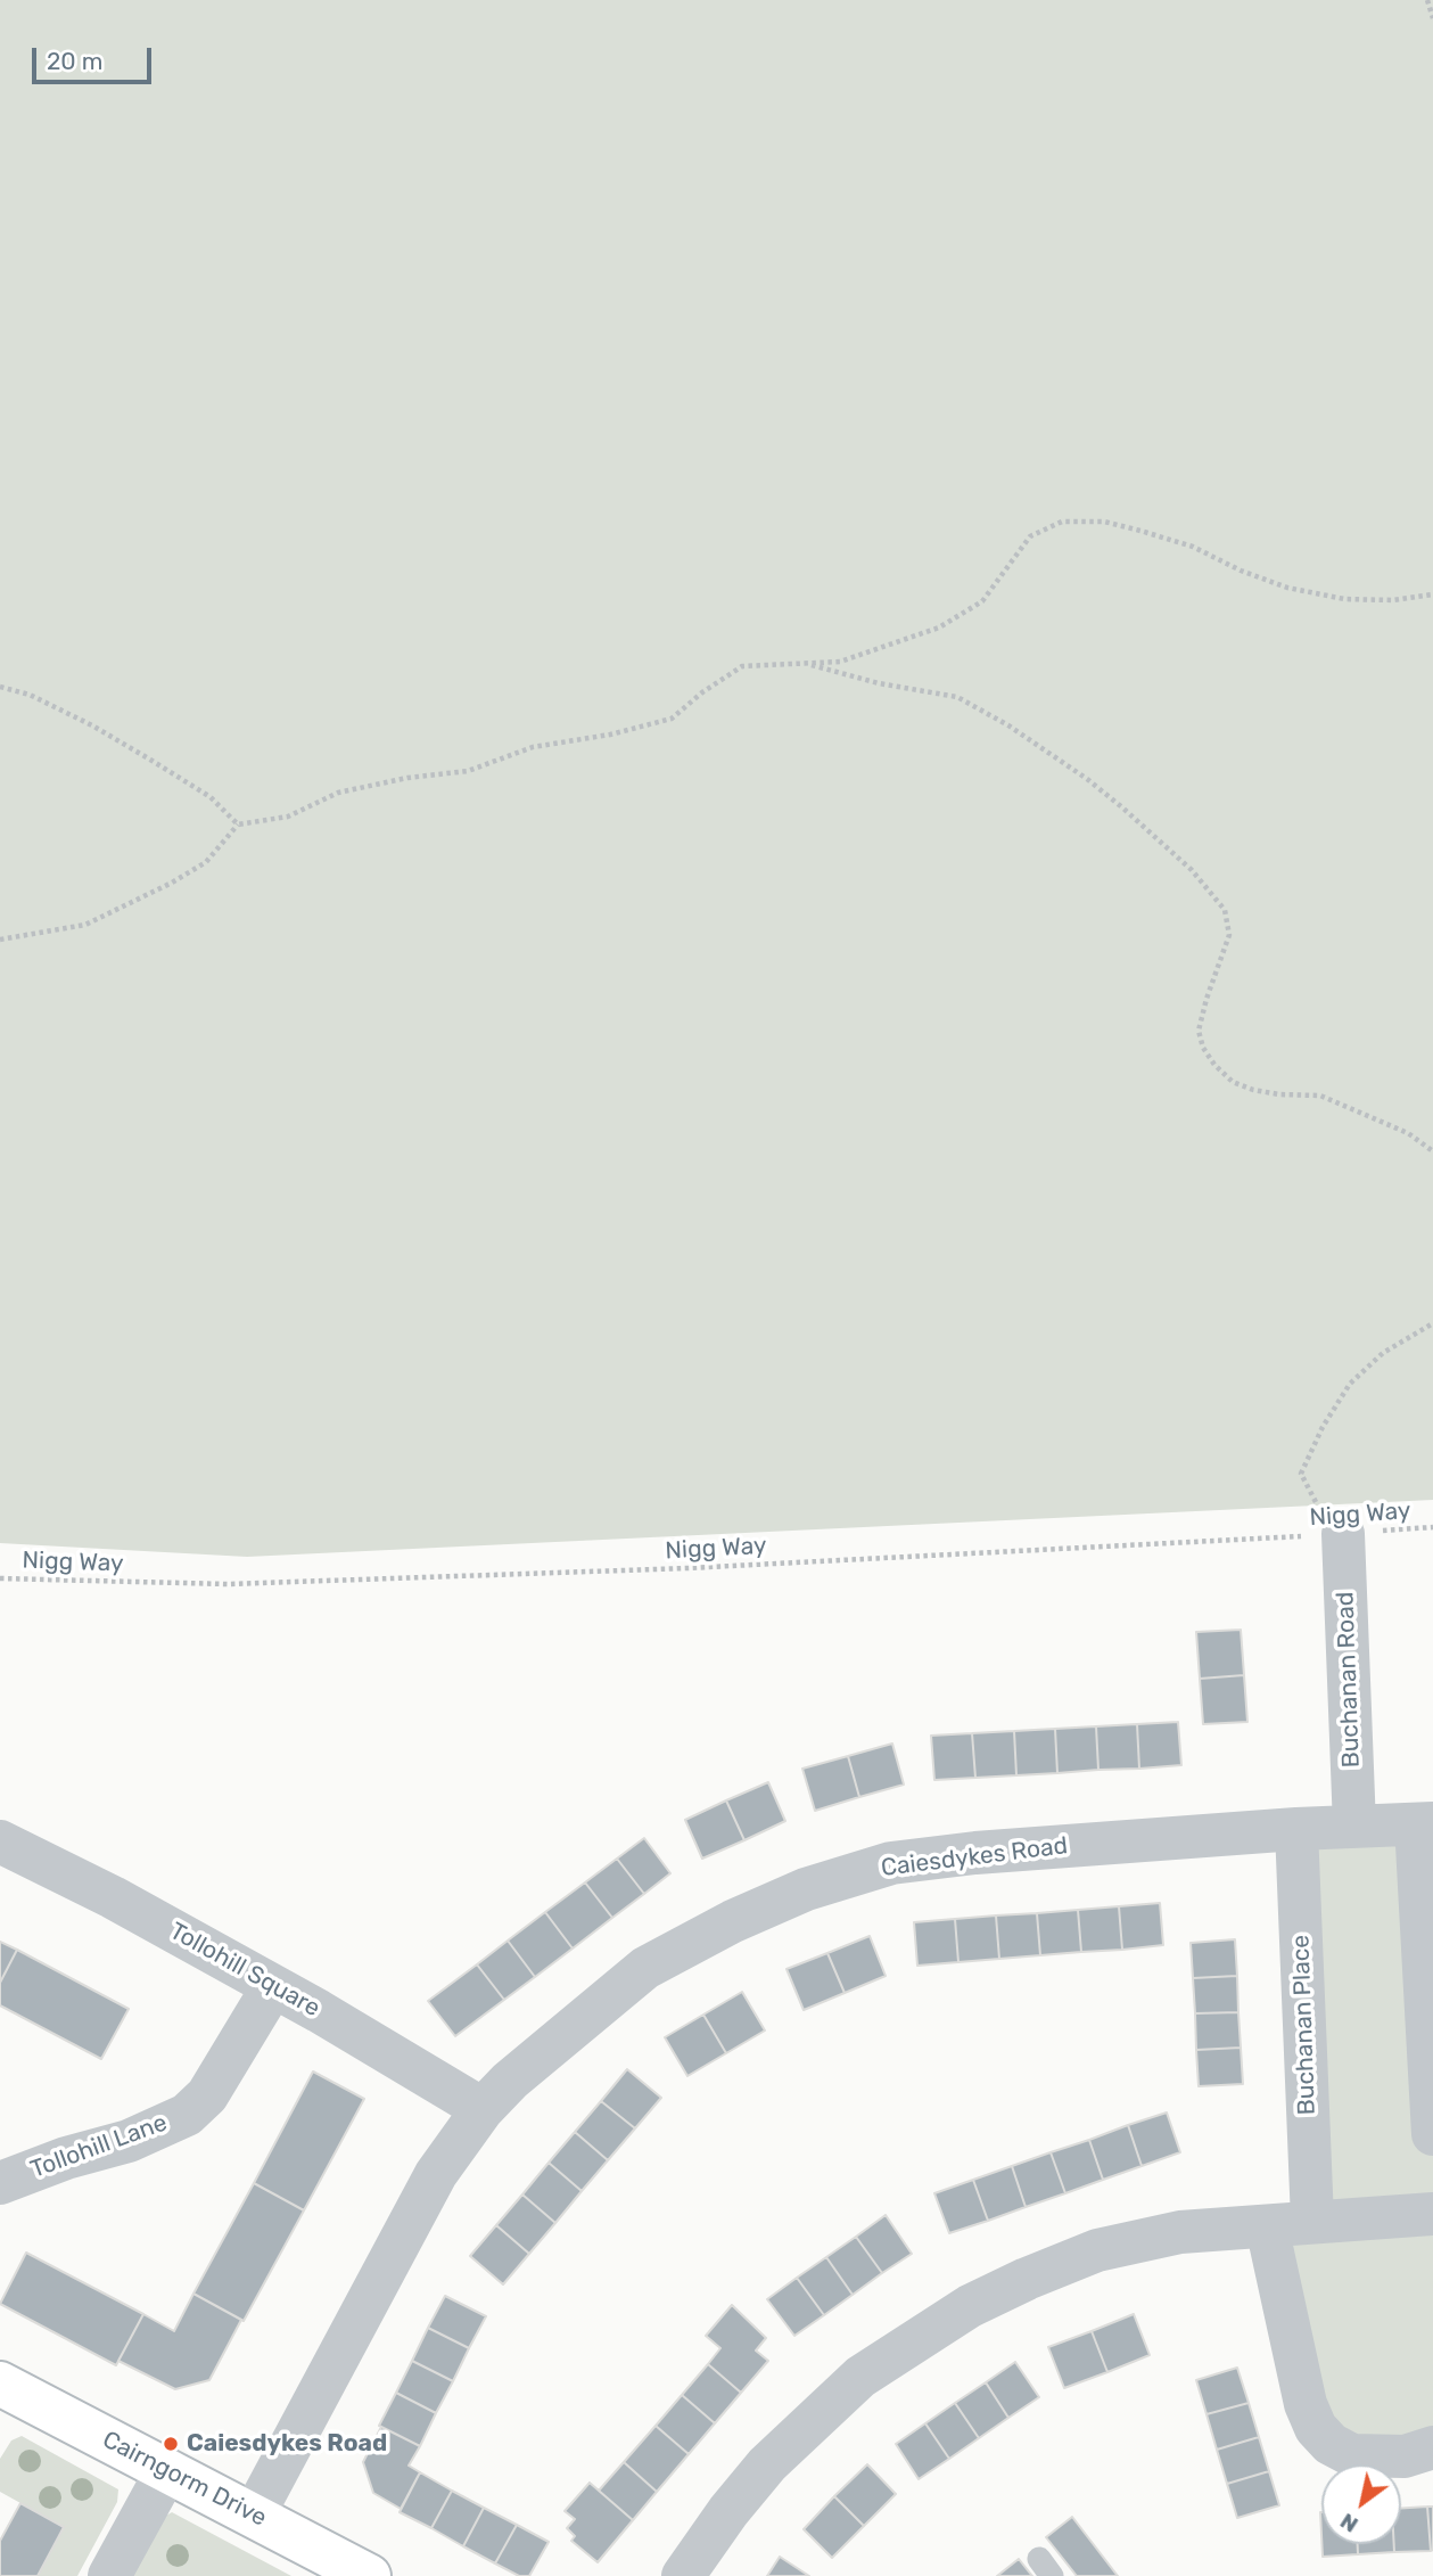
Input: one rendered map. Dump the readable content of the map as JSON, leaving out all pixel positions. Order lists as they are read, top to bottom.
{
  "streets": {
    "street": [
      "Buchanan Road",
      "Caiesdykes Road",
      "Tollohill Square",
      "Buchanan Place",
      "Tollohill Lane",
      "Cairngorm Drive"
    ],
    "path": ["Nigg Way"]
  },
  "crossings": [
    ["Nigg Way", "Buchanan Road"],
    ["Buchanan Road", "Caiesdykes Road"],
    ["Caiesdykes Road", "Tollohill Square"],
    ["Caiesdykes Road", "Buchanan Place"],
    ["Caiesdykes Road", "Cairngorm Drive"],
    ["Tollohill Square", "Tollohill Lane"]
  ],
  "places": ["Caiesdykes Road"],
  "scale_bar": "20 m",
  "north": "bottom left"
}
